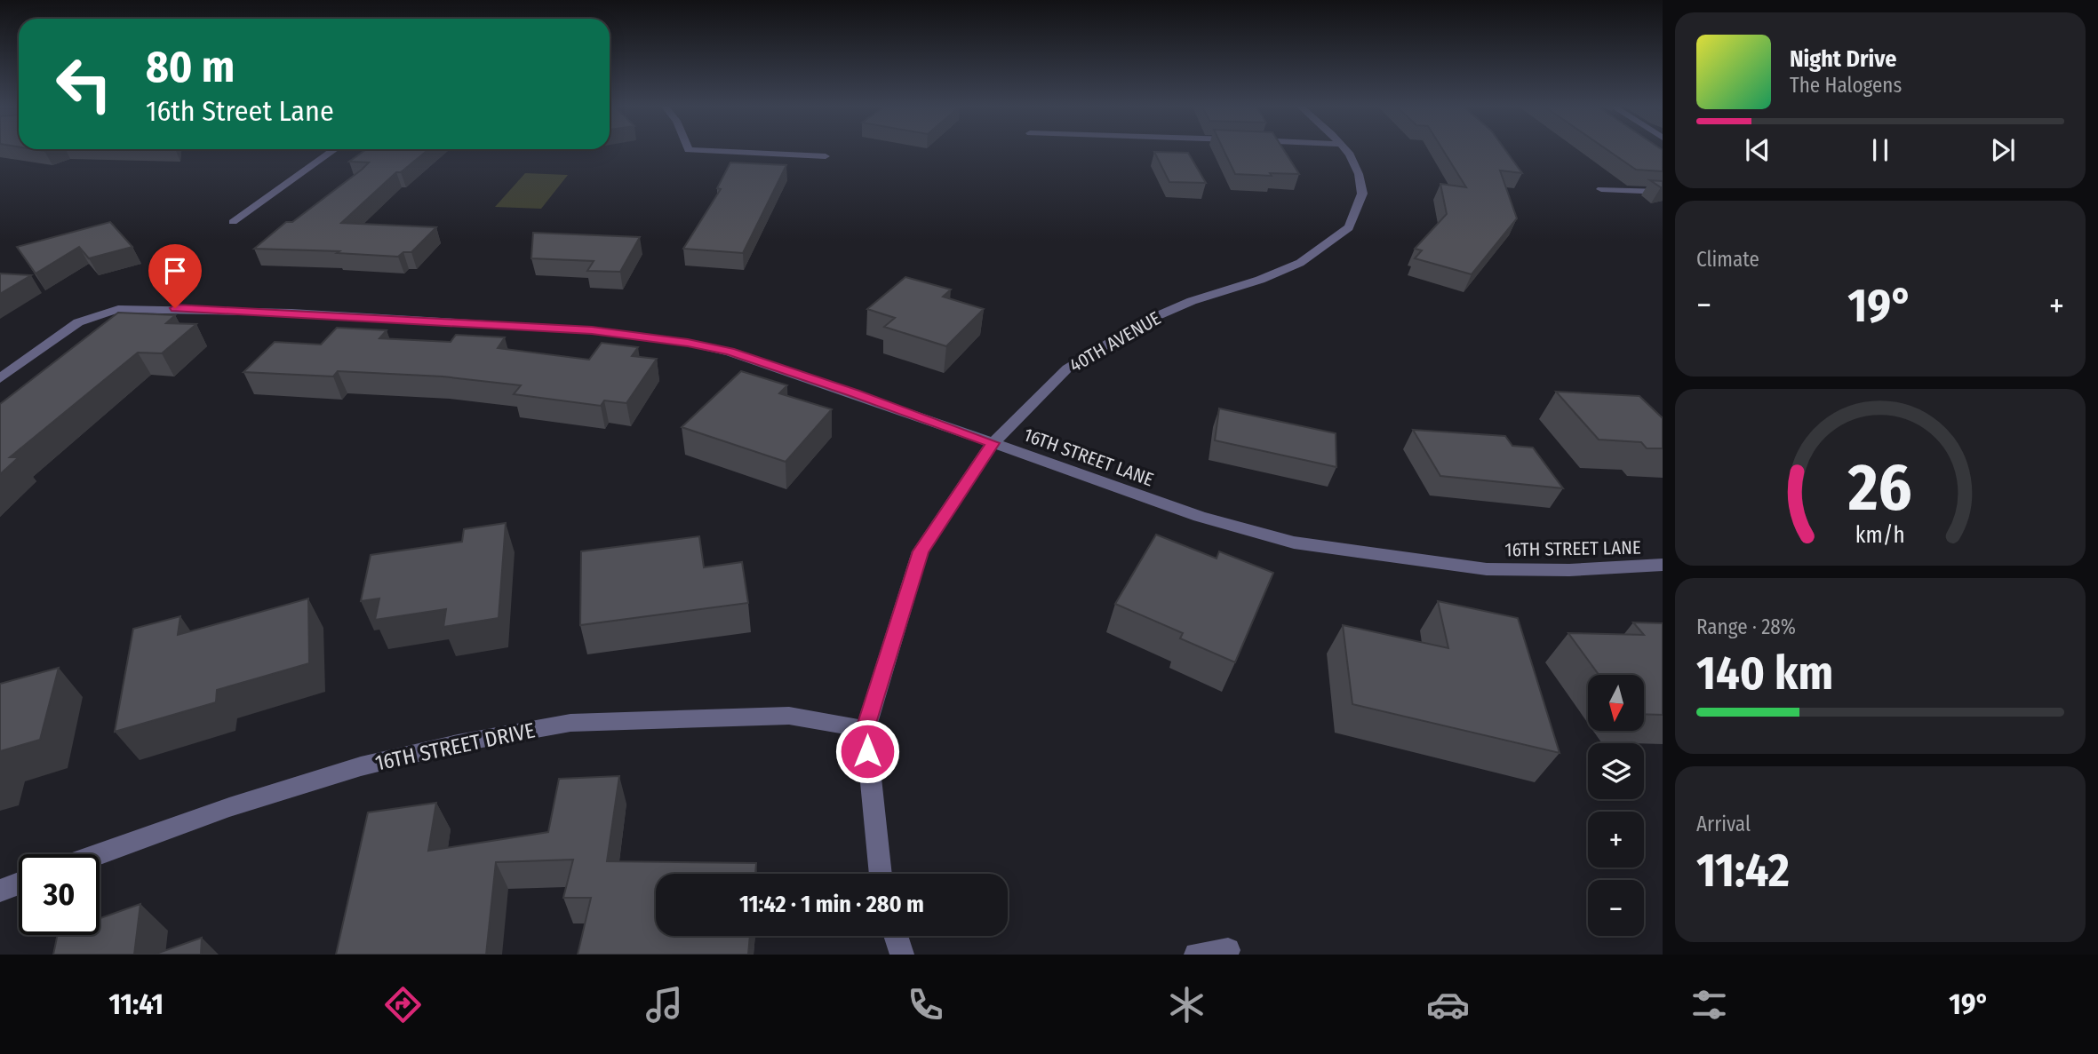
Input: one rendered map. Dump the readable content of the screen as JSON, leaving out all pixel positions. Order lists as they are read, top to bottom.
{
  "streets": {
    "street": ["40TH AVENUE", "16TH STREET LANE", "16TH STREET DRIVE"]
  },
  "crossings": [
    ["40TH AVENUE", "16TH STREET LANE"],
    ["40TH AVENUE", "16TH STREET DRIVE"]
  ],
  "north": "bottom",
  "page": {
    "turn": ["80 m", "16th Street Lane"],
    "song": ["Night Drive", "The Halogens"],
    "tile": [
      "Climate",
      ["Range · 28%", "140 km"],
      ["Arrival", "11:42"]
    ],
    "heat": ["−", "19°", "+"],
    "map_buttons": ["+", "−"],
    "limit": "30",
    "trip": "11:42 · 1 min · 280 m",
    "tabs": ["11:41", "19°"],
    "gauge": ["26", "km/h"]
  }
}
